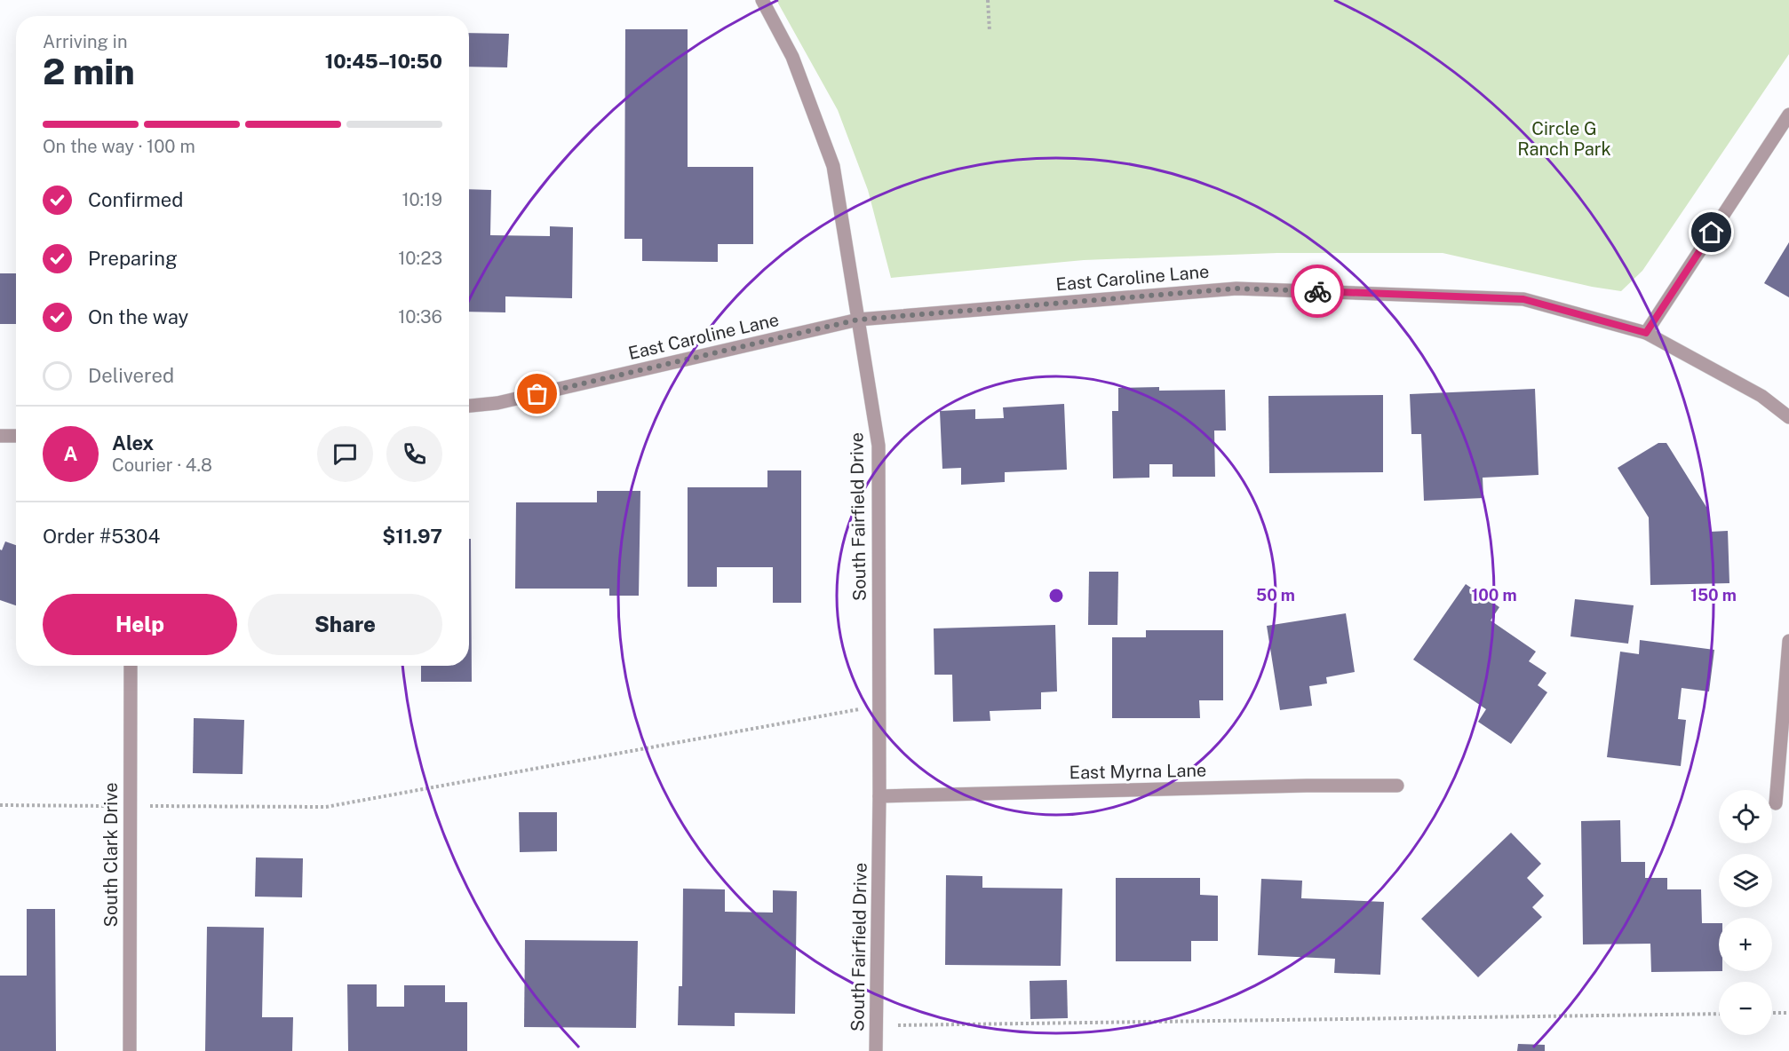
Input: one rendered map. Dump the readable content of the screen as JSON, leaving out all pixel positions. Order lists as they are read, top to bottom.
{
  "streets": {
    "street": [
      "East Caroline Lane",
      "South Fairfield Drive",
      "East Myrna Lane",
      "South Clark Drive"
    ]
  },
  "crossings": [
    ["East Caroline Lane", "South Fairfield Drive"],
    ["South Fairfield Drive", "East Myrna Lane"]
  ],
  "parks": ["Circle G Ranch Park"],
  "page": {
    "heading": ["2 min", "Arriving in", "10:45–10:50"],
    "panel": [
      "Alex",
      "Courier · 4.8",
      "Order #5304",
      "$11.97"
    ],
    "bar": "On the way · 100 m",
    "list": [
      ["Confirmed", "10:19"],
      ["Preparing", "10:23"],
      ["On the way", "10:36"],
      "Delivered"
    ],
    "round": "A",
    "buttons": ["Help", "Share"],
    "map_buttons": ["+", "−"]
  },
  "rings": ["50 m", "100 m", "150 m"]
}
